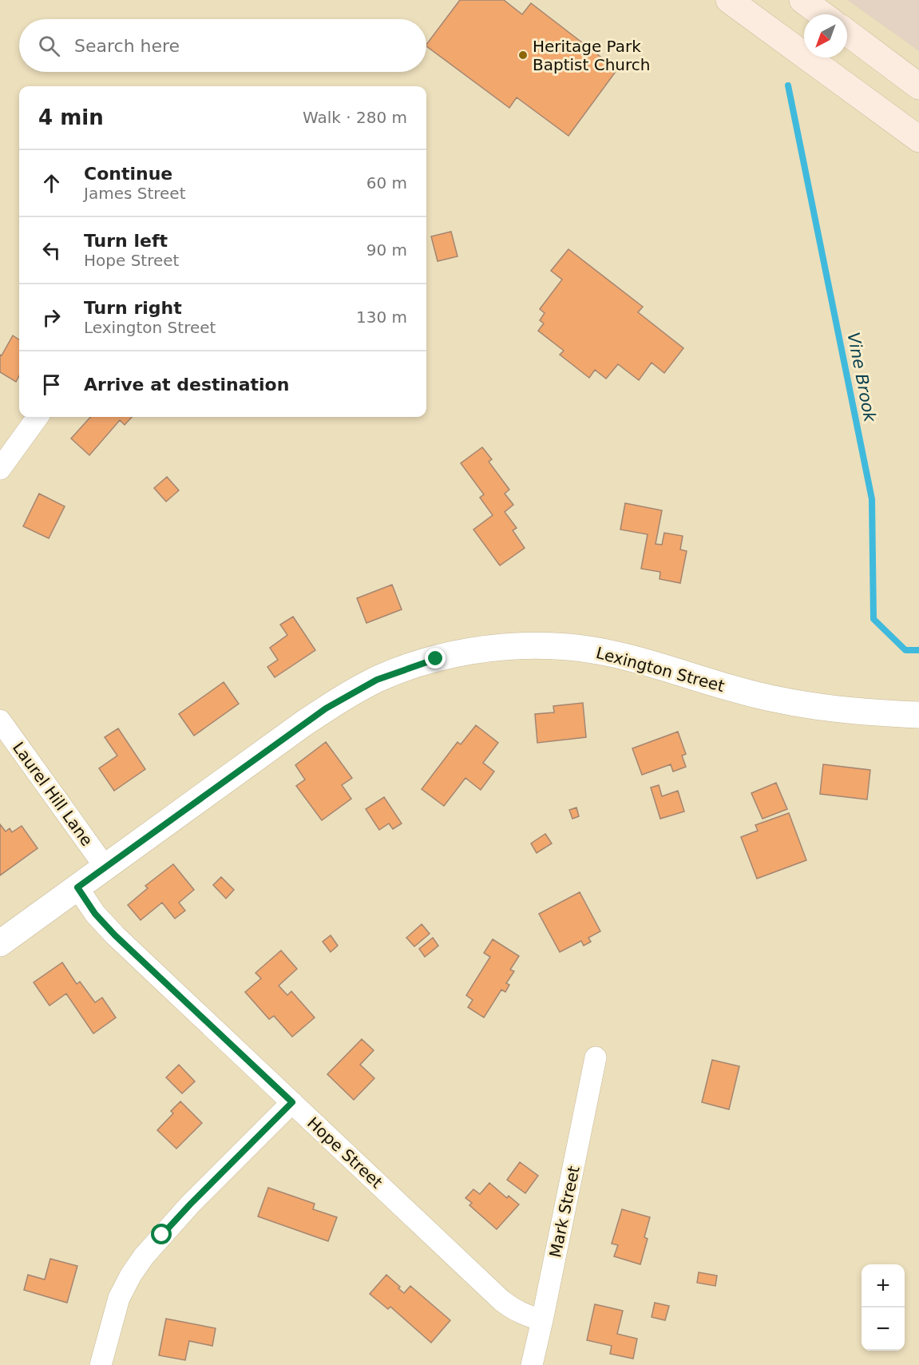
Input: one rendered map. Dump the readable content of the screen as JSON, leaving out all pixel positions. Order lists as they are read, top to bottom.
{
  "streets": {
    "street": [
      "Lexington Street",
      "Laurel Hill Lane",
      "Hope Street",
      "Mark Street"
    ]
  },
  "crossings": [
    ["Lexington Street", "Laurel Hill Lane"],
    ["Lexington Street", "Hope Street"],
    ["Hope Street", "Mark Street"]
  ],
  "water": ["Vine Brook"],
  "places": ["Heritage Park Baptist Church"],
  "north": "bottom left",
  "page": {
    "search": "Search here",
    "heading": ["4 min", "Walk · 280 m"],
    "list": [
      ["Continue", "James Street", "60 m"],
      ["Turn left", "Hope Street", "90 m"],
      ["Turn right", "Lexington Street", "130 m"],
      "Arrive at destination"
    ],
    "map_buttons": ["+", "−"]
  }
}
